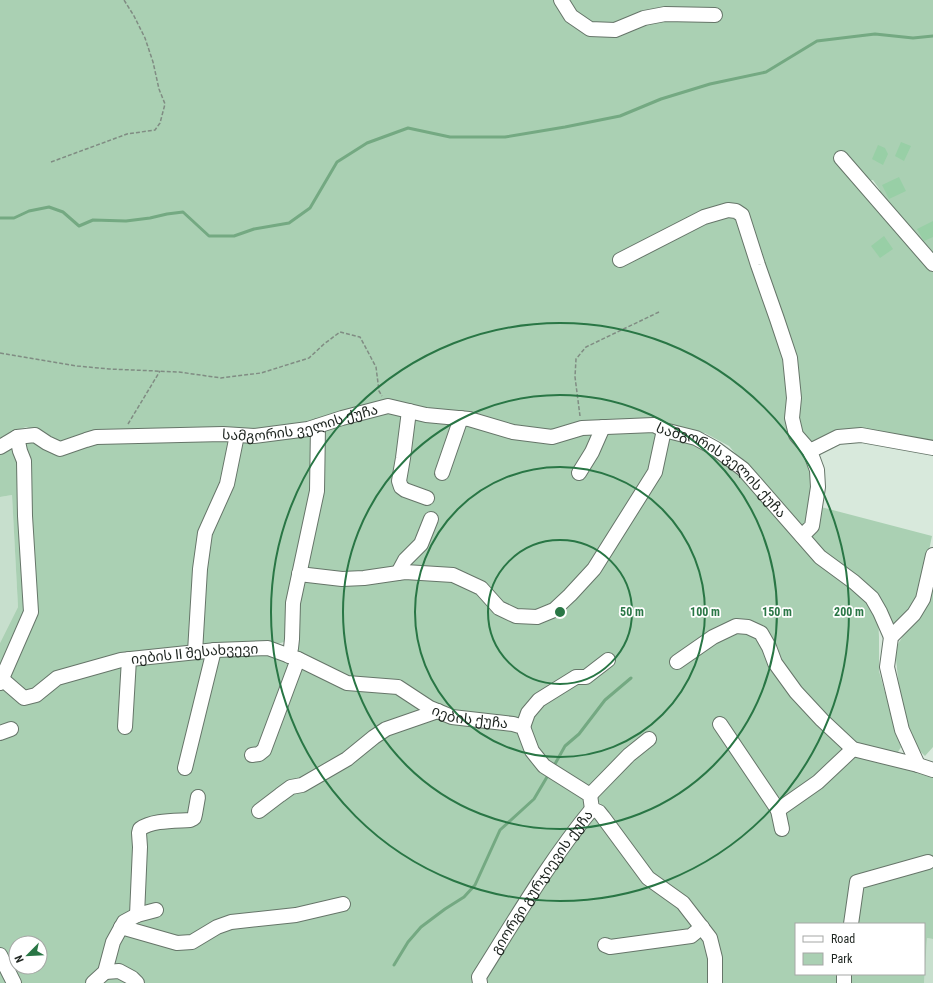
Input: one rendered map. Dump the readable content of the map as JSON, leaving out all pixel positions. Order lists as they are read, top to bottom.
{
  "streets": {
    "street": [
      "სამგორის ველის ქუჩა",
      "იების II შესახვევი",
      "იების ქუჩა",
      "გიორგი გურჯიევის ქუჩა"
    ]
  },
  "crossings": [
    ["იების II შესახვევი", "იების ქუჩა"]
  ],
  "legend": ["Road", "Park"],
  "north": "bottom left",
  "rings": [
    "50 m",
    "100 m",
    "150 m",
    "200 m"
  ]
}
